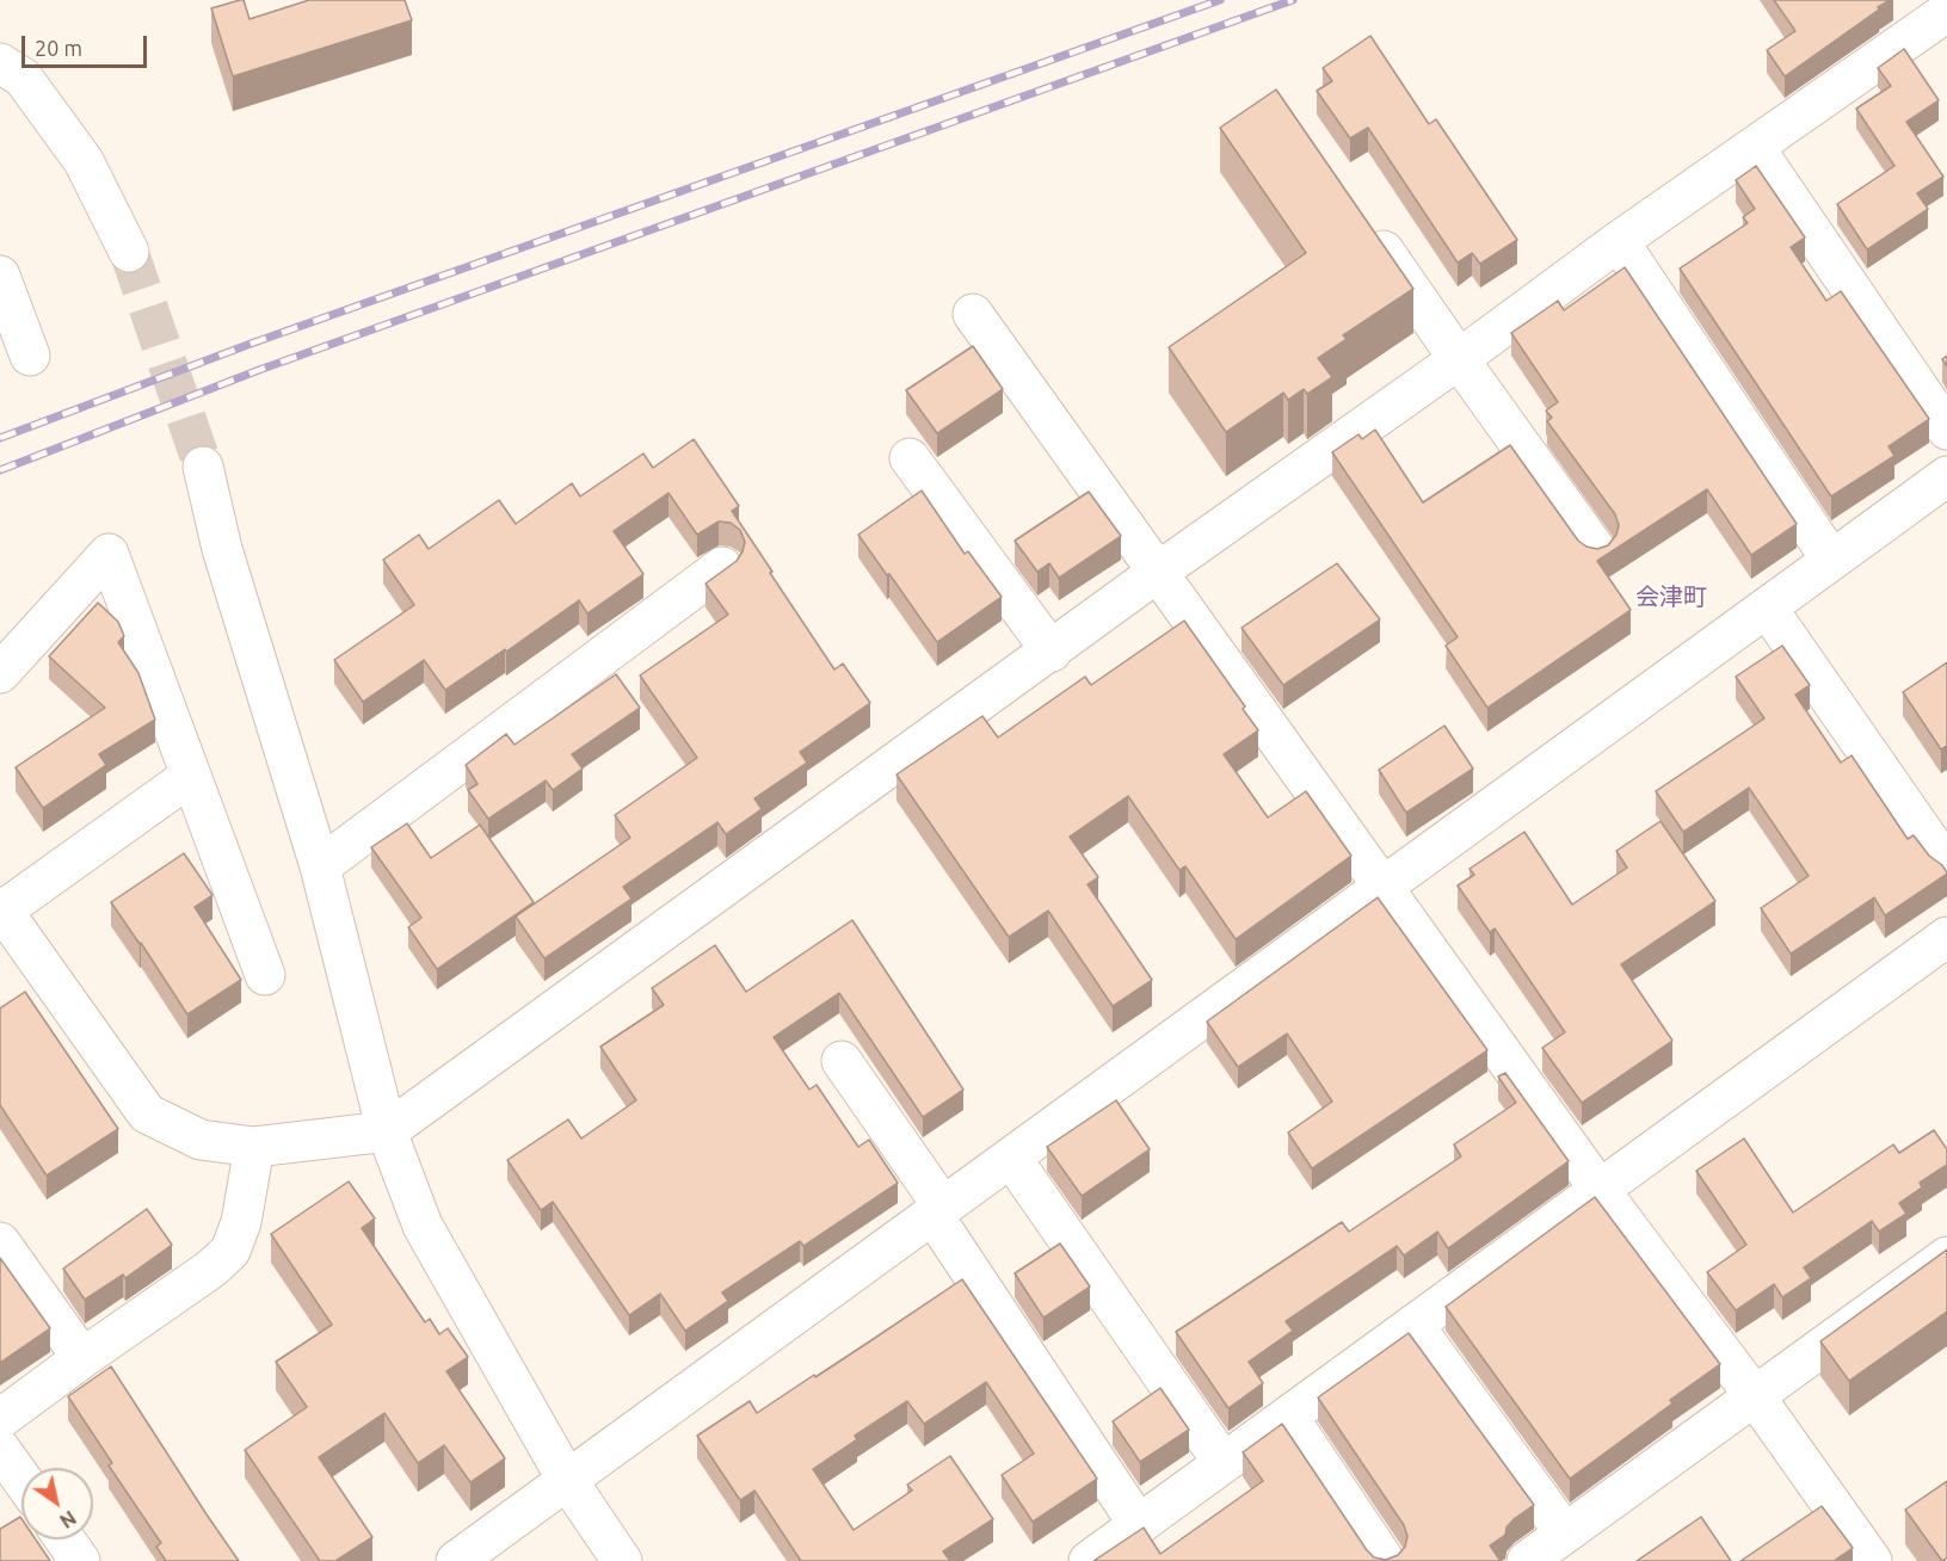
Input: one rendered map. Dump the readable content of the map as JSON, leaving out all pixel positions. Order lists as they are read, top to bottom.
{
  "districts": ["会津町"],
  "scale_bar": "20 m",
  "north": "bottom right"
}
